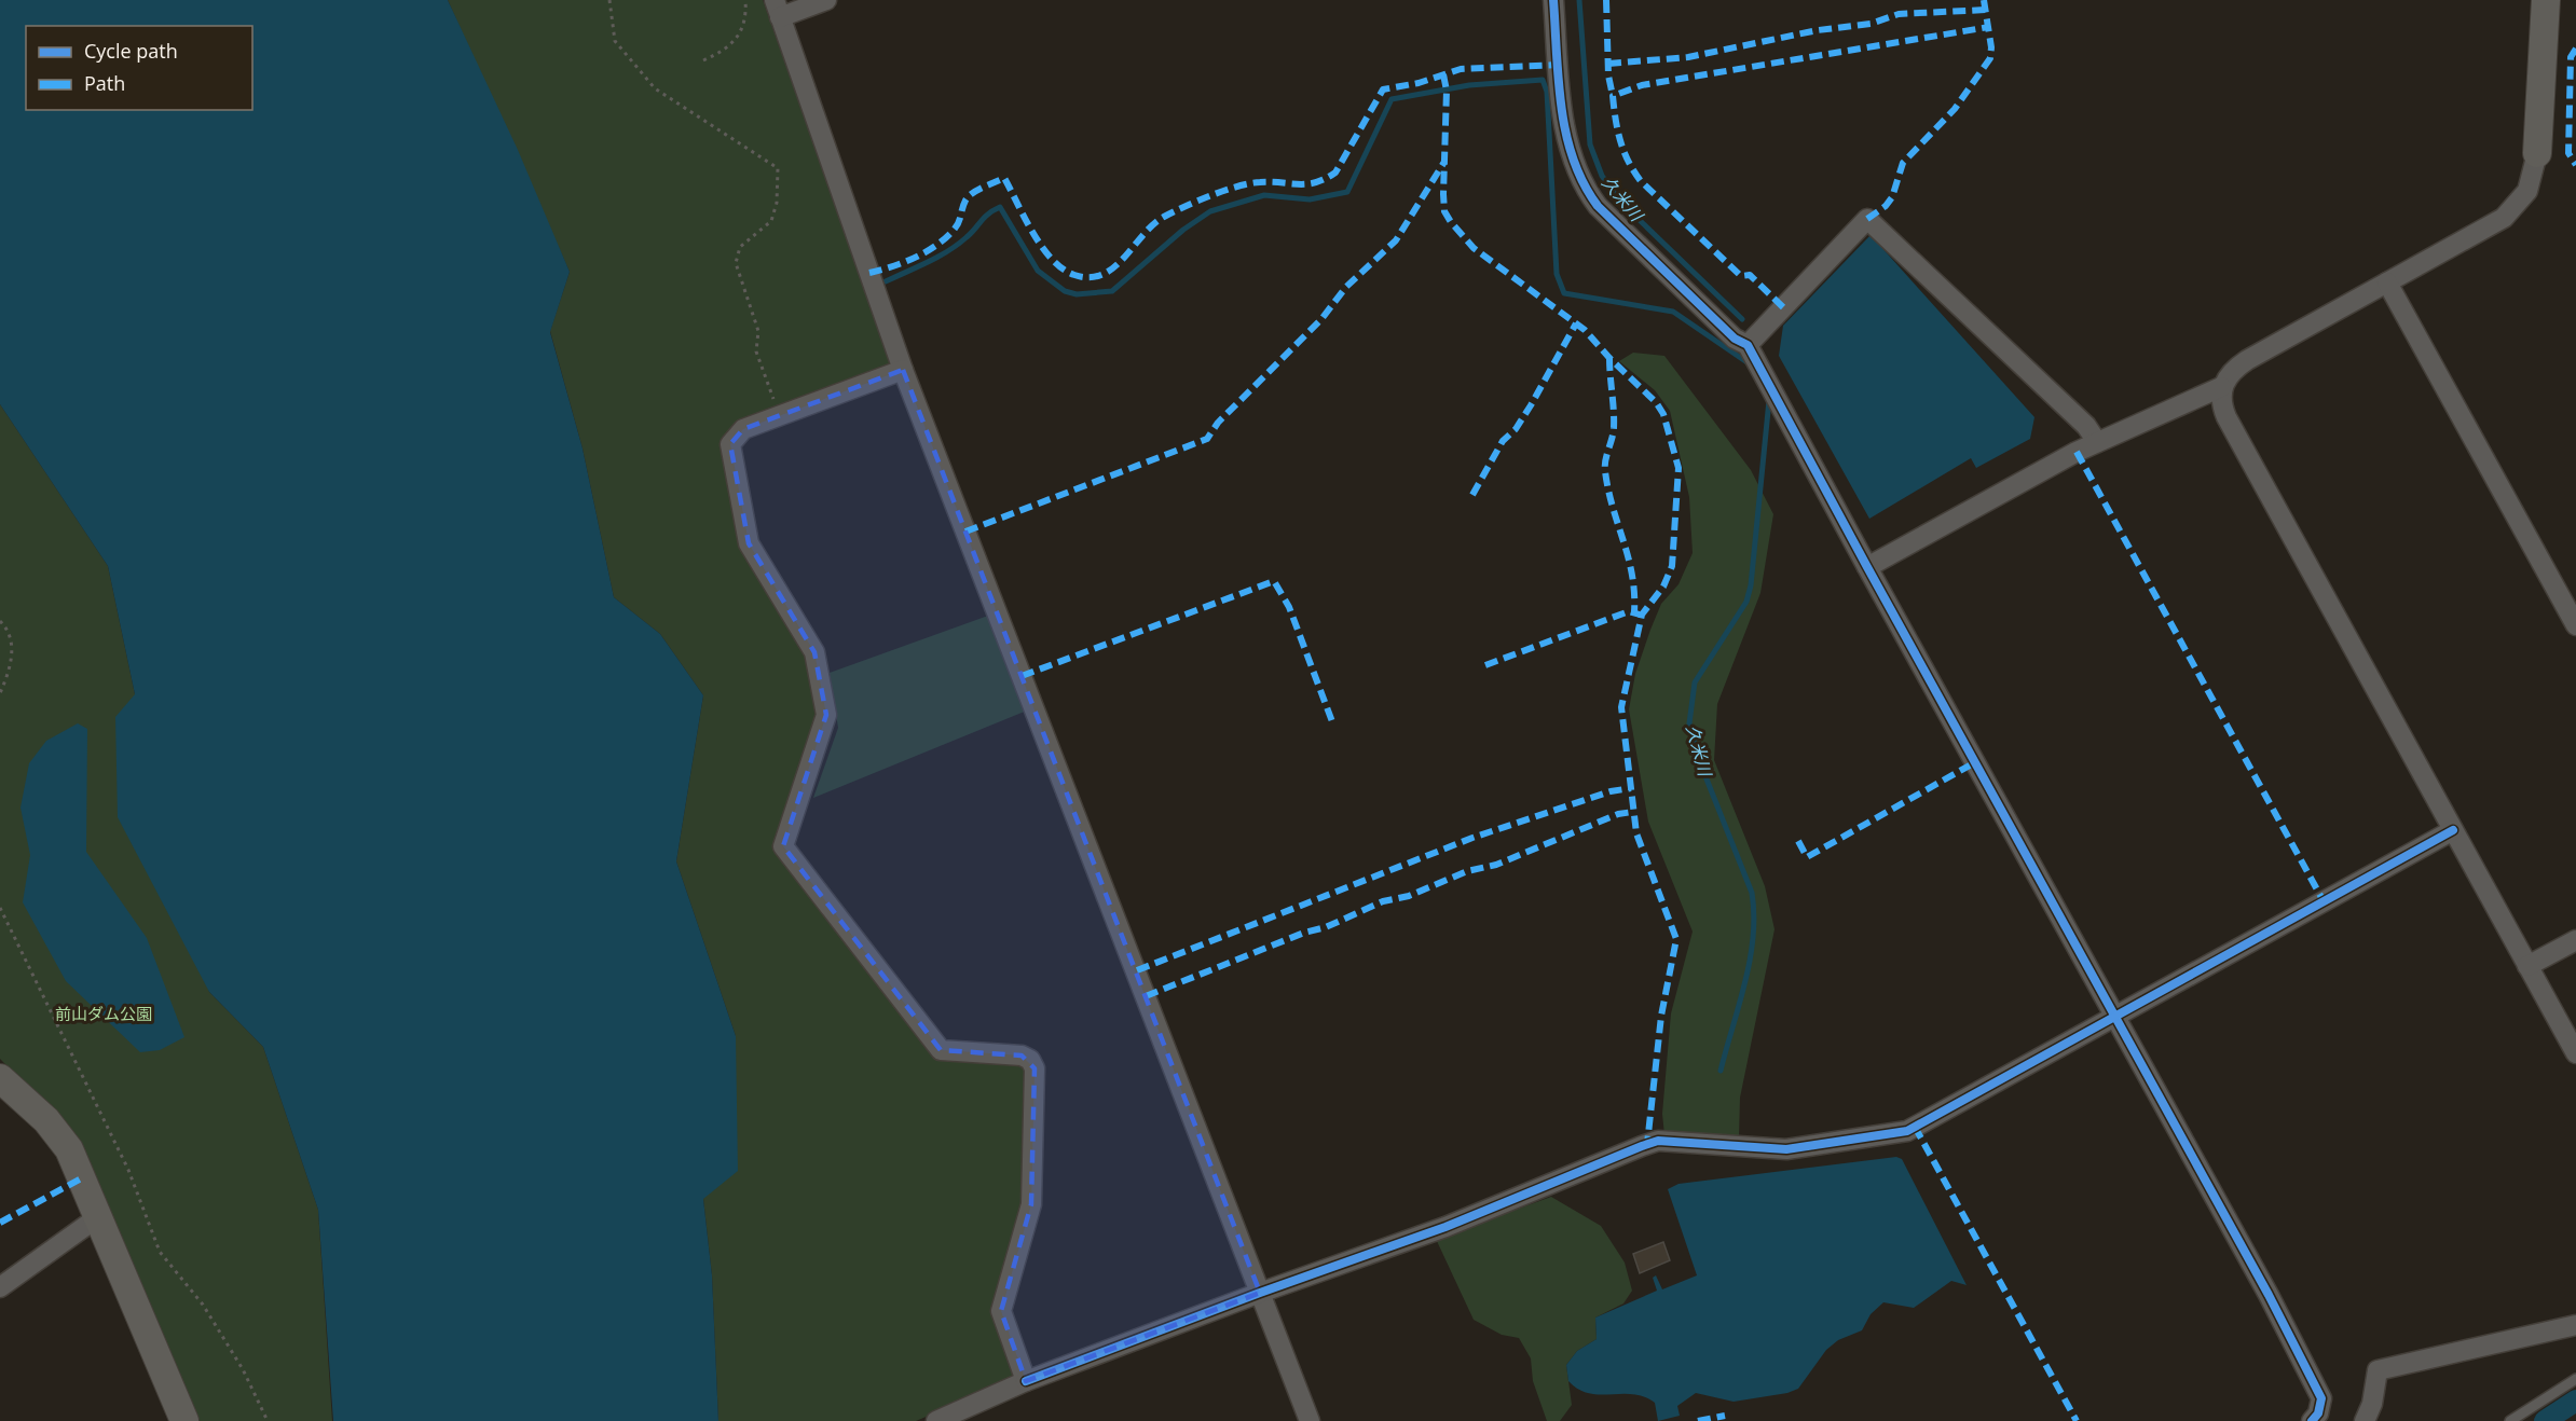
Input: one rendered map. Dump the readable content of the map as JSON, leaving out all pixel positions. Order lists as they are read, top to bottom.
{
  "water": ["久米川"],
  "parks": ["前山ダム公園"],
  "legend": ["Cycle path", "Path"]
}
